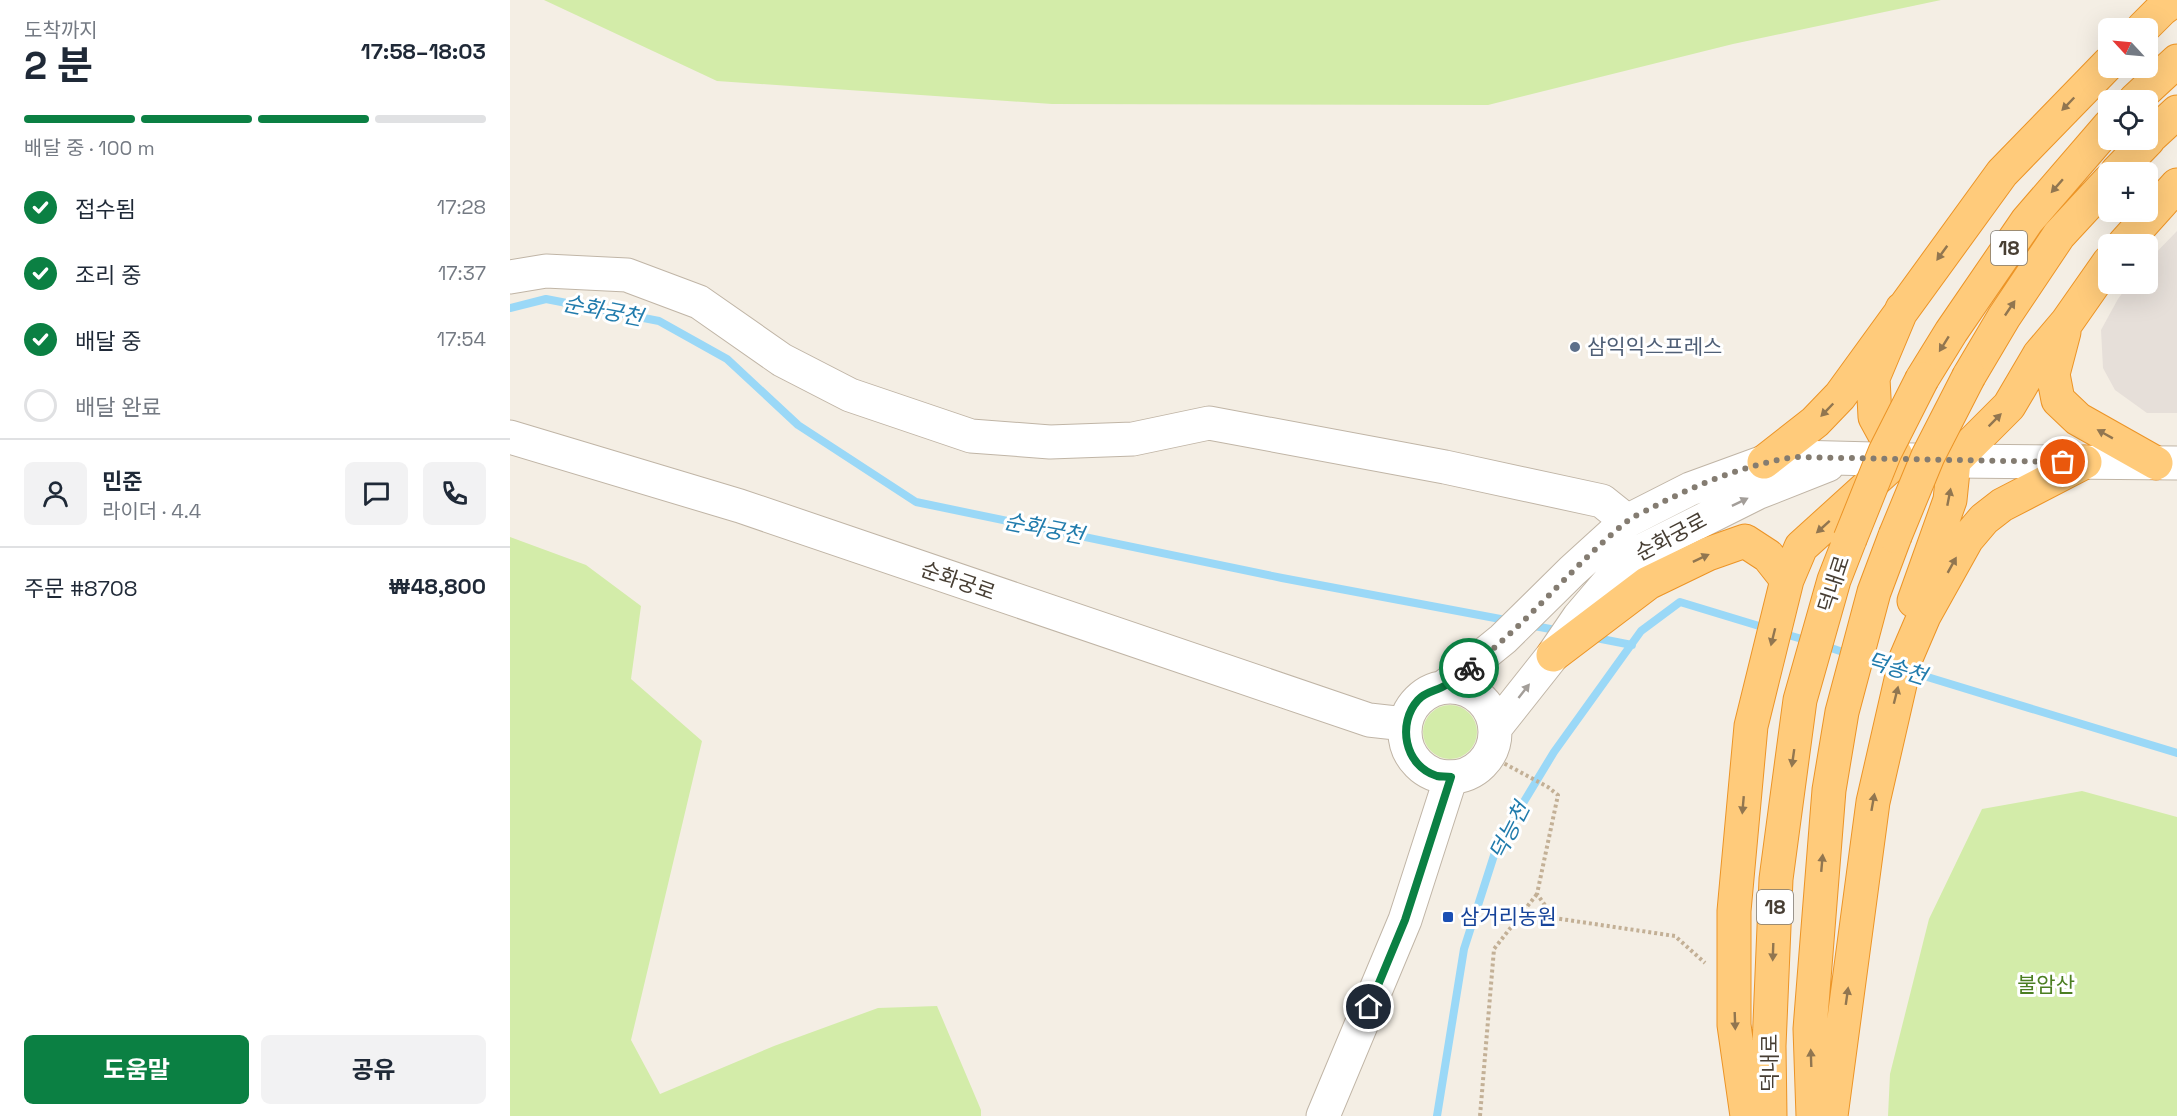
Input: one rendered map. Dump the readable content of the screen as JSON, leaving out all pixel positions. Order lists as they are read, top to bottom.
{
  "streets": {
    "highway": ["18", "덕내로"],
    "street": ["순화궁로"]
  },
  "water": ["순화궁천", "덕송천", "덕능천"],
  "parks": ["불암산"],
  "places": {
    "other": ["삼익익스프레스"],
    "transit": ["삼거리농원"]
  },
  "north": "top left",
  "page": {
    "heading": ["2 분", "도착까지", "17:58–18:03"],
    "panel": [
      "민준",
      "라이더 · 4.4",
      "주문 #8708",
      "₩48,800"
    ],
    "map_buttons": ["+", "−"],
    "bar": "배달 중 · 100 m",
    "list": [
      ["접수됨", "17:28"],
      ["조리 중", "17:37"],
      ["배달 중", "17:54"],
      "배달 완료"
    ],
    "buttons": ["도움말", "공유"]
  }
}
